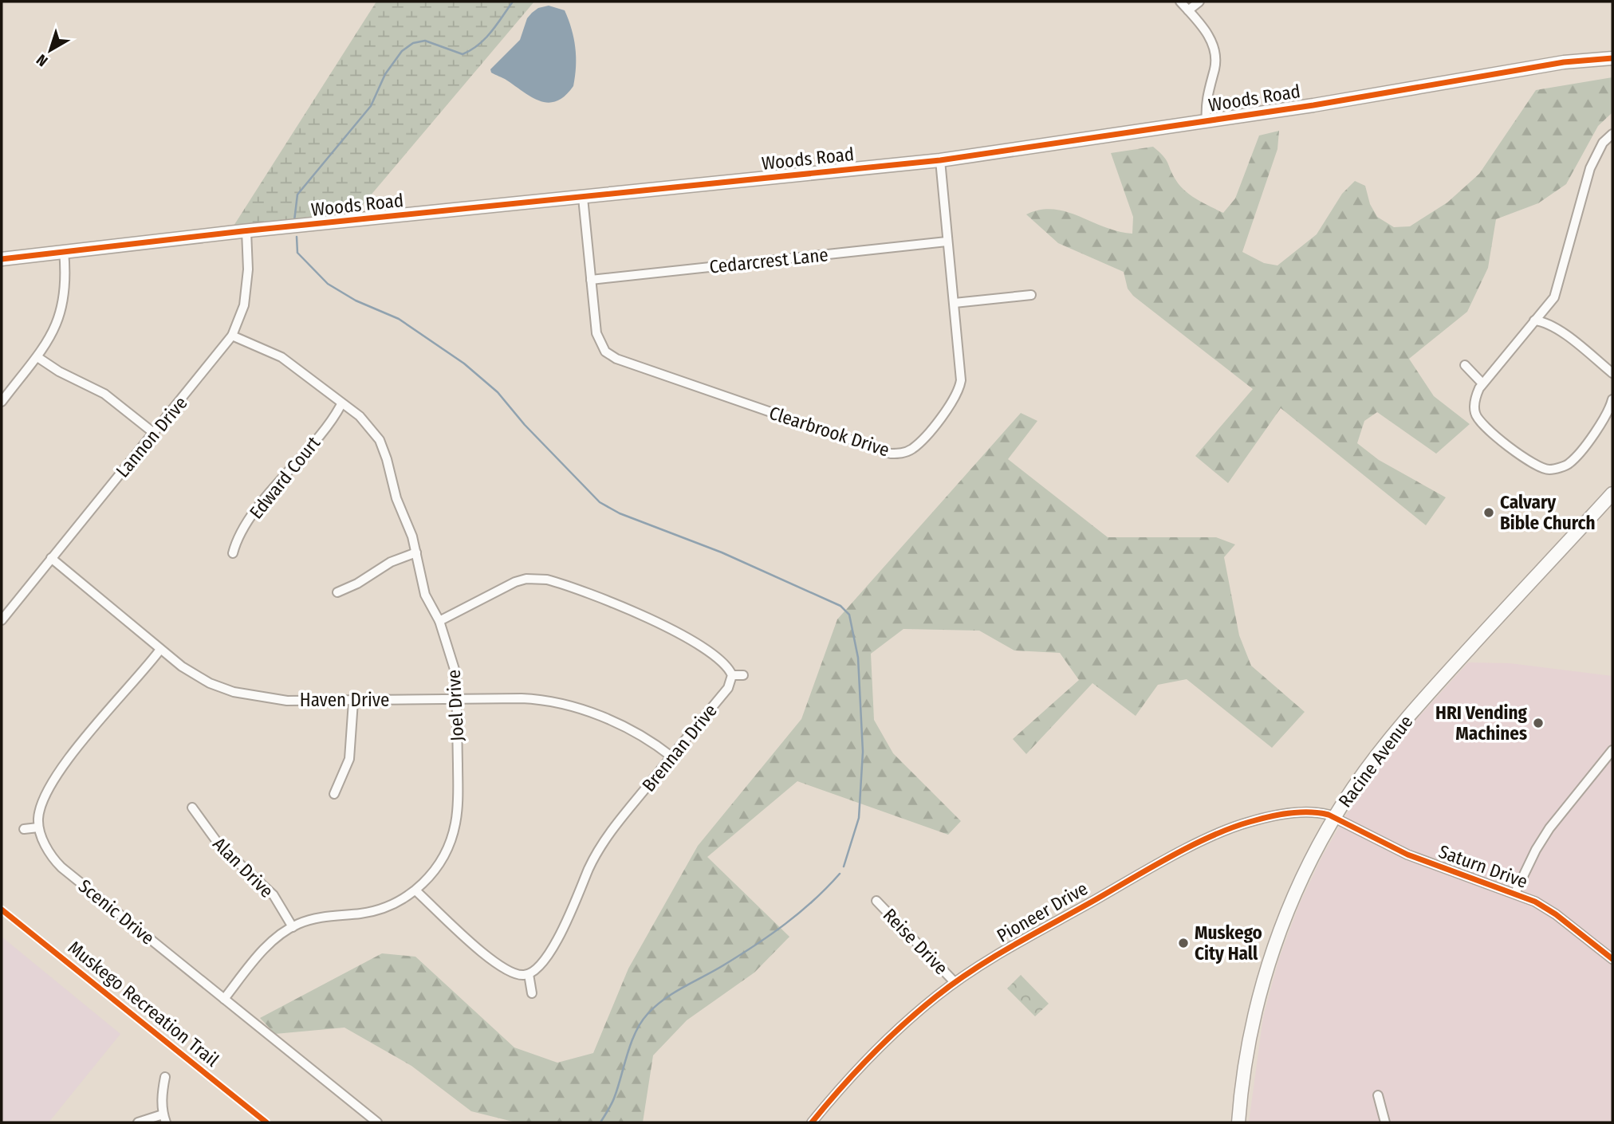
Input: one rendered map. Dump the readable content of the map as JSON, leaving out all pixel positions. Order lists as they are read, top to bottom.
{
  "streets": {
    "street": [
      "Woods Road",
      "Cedarcrest Lane",
      "Clearbrook Drive",
      "Lannon Drive",
      "Edward Court",
      "Haven Drive",
      "Joel Drive",
      "Brennan Drive",
      "Racine Avenue",
      "Saturn Drive",
      "Alan Drive",
      "Scenic Drive",
      "Pioneer Drive",
      "Reise Drive"
    ],
    "cycle path": ["Muskego Recreation Trail"]
  },
  "crossings": [
    ["Woods Road", "Clearbrook Drive"],
    ["Woods Road", "Lannon Drive"],
    ["Cedarcrest Lane", "Clearbrook Drive"],
    ["Lannon Drive", "Haven Drive"],
    ["Lannon Drive", "Joel Drive"],
    ["Edward Court", "Joel Drive"],
    ["Haven Drive", "Joel Drive"],
    ["Haven Drive", "Brennan Drive"],
    ["Joel Drive", "Alan Drive"],
    ["Joel Drive", "Scenic Drive"],
    ["Racine Avenue", "Saturn Drive"],
    ["Racine Avenue", "Pioneer Drive"],
    ["Saturn Drive", "Pioneer Drive"],
    ["Pioneer Drive", "Reise Drive"]
  ],
  "places": ["Calvary Bible Church", "HRI Vending Machines", "Muskego City Hall"],
  "north": "bottom left"
}
